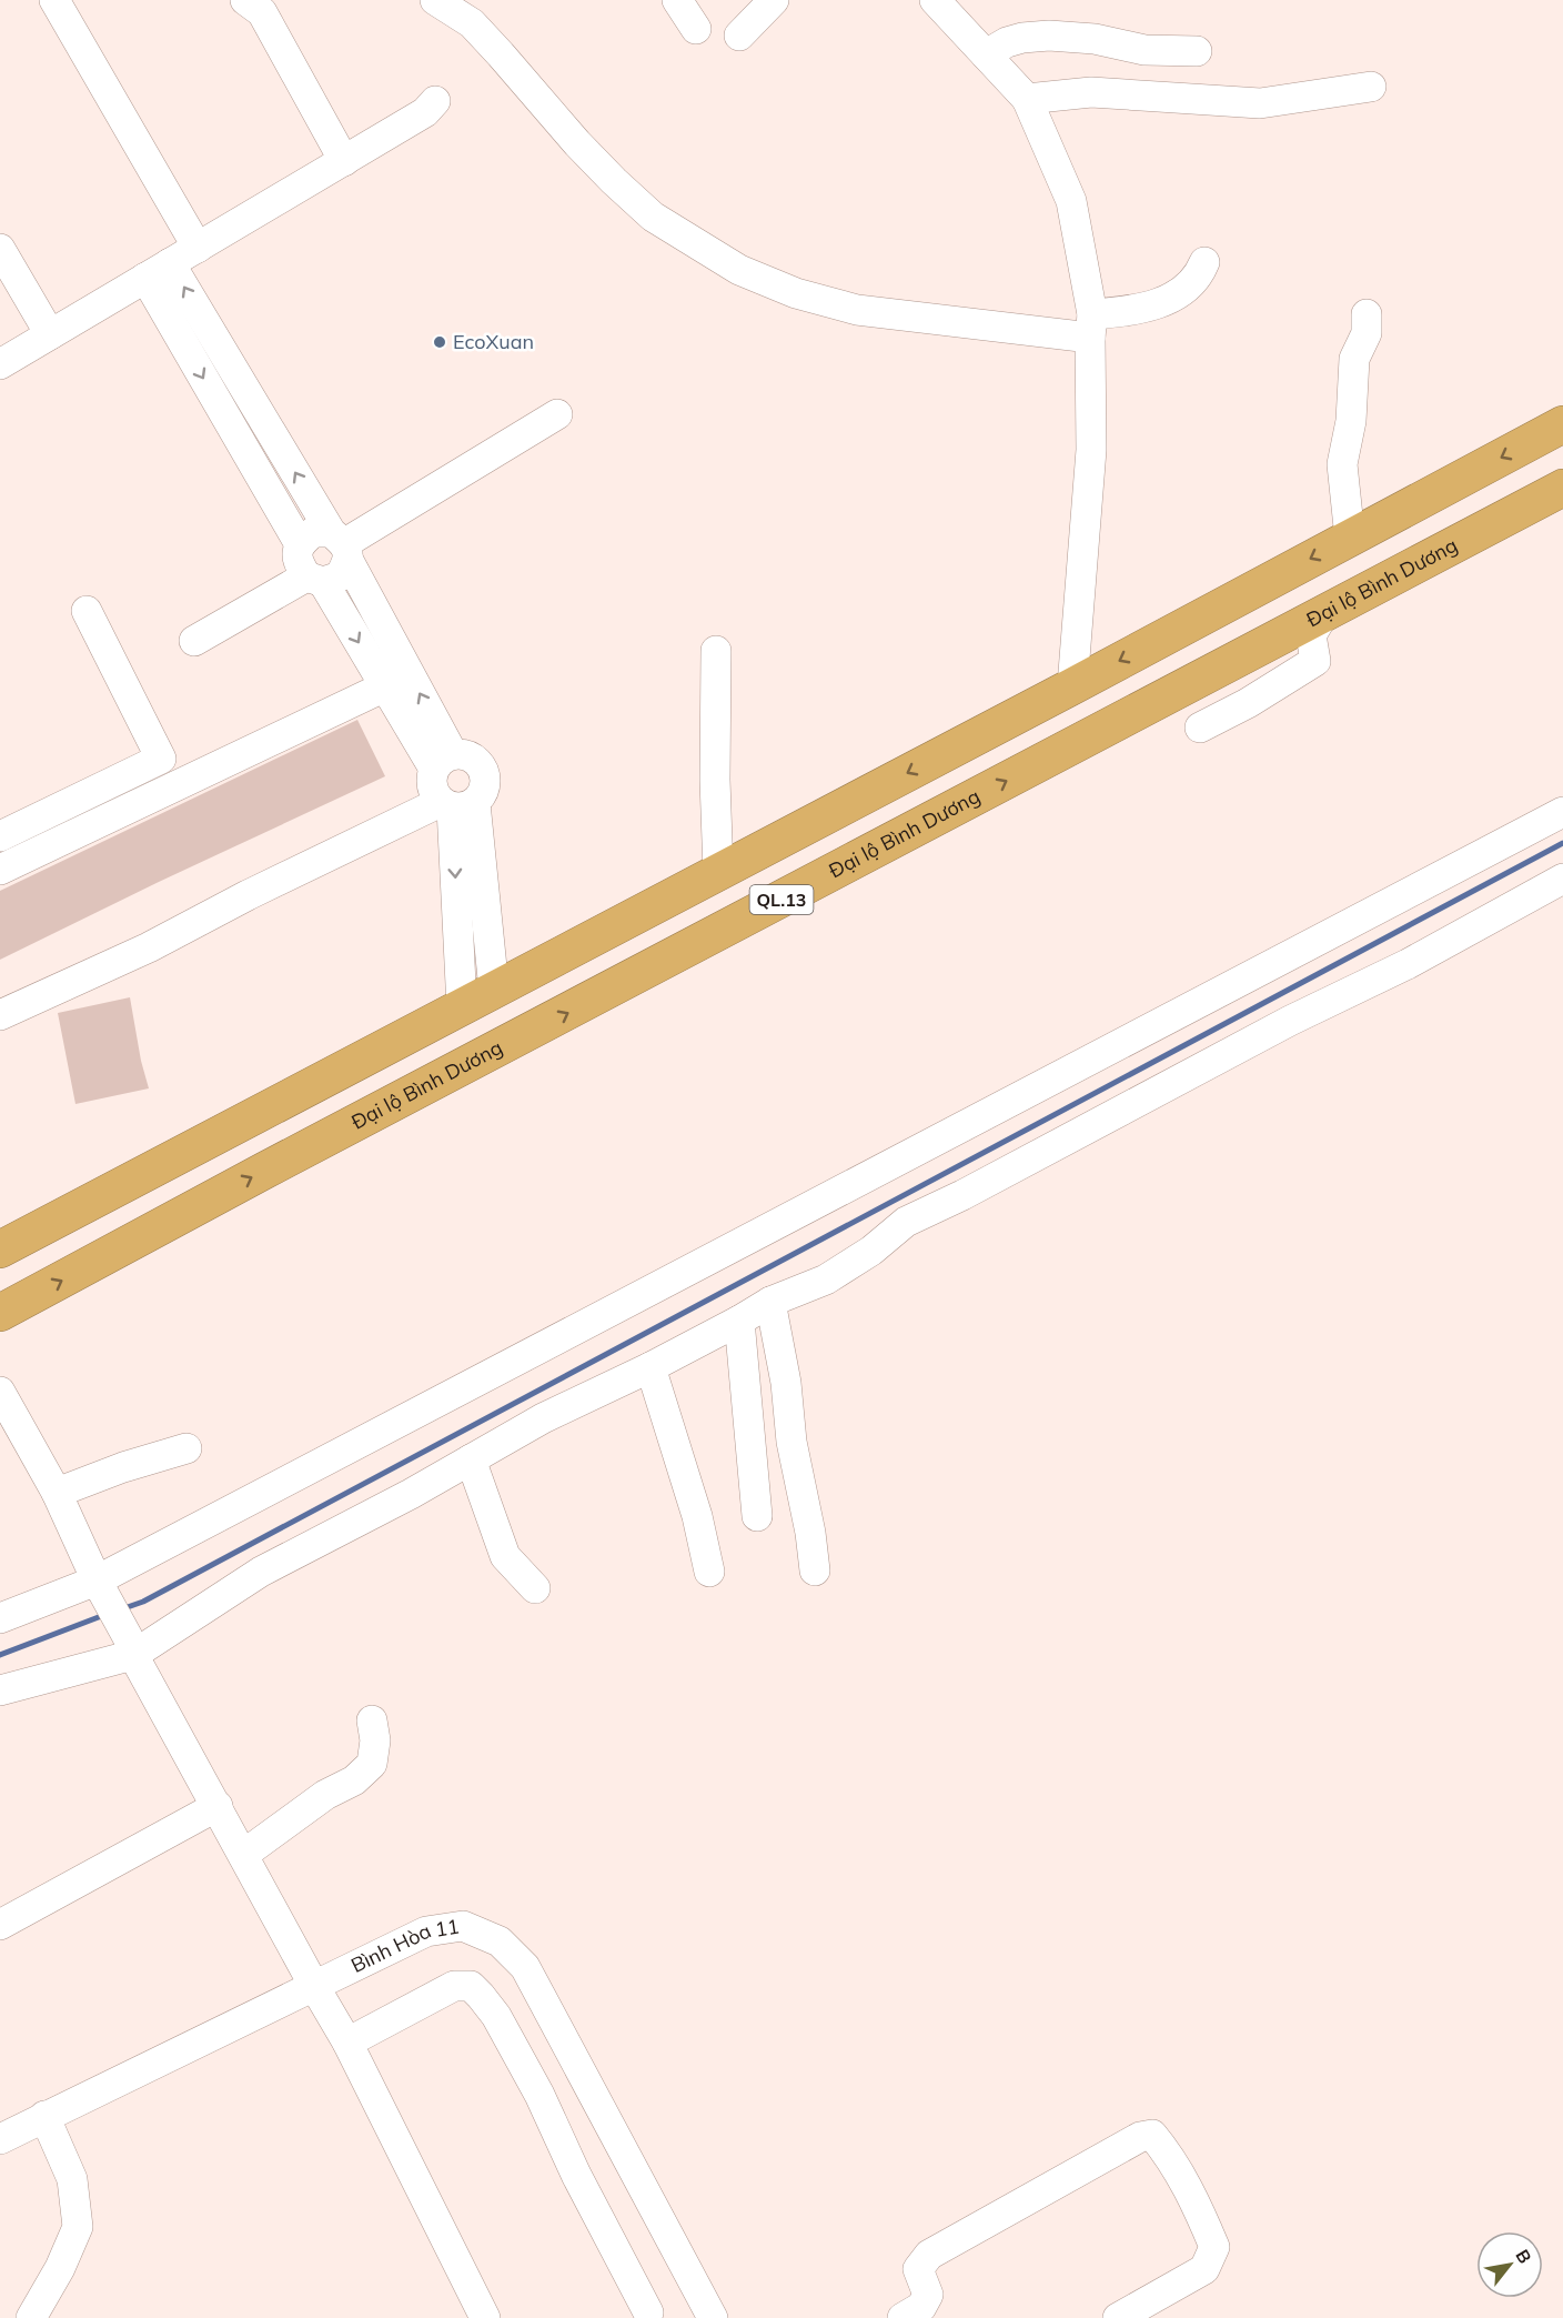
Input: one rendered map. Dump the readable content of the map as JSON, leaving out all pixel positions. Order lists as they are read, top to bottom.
{
  "streets": {
    "highway": ["Đại lộ Bình Dương", "QL.13"],
    "street": ["Bình Hòa 11"]
  },
  "places": ["EcoXuan"],
  "north": "top right"
}
